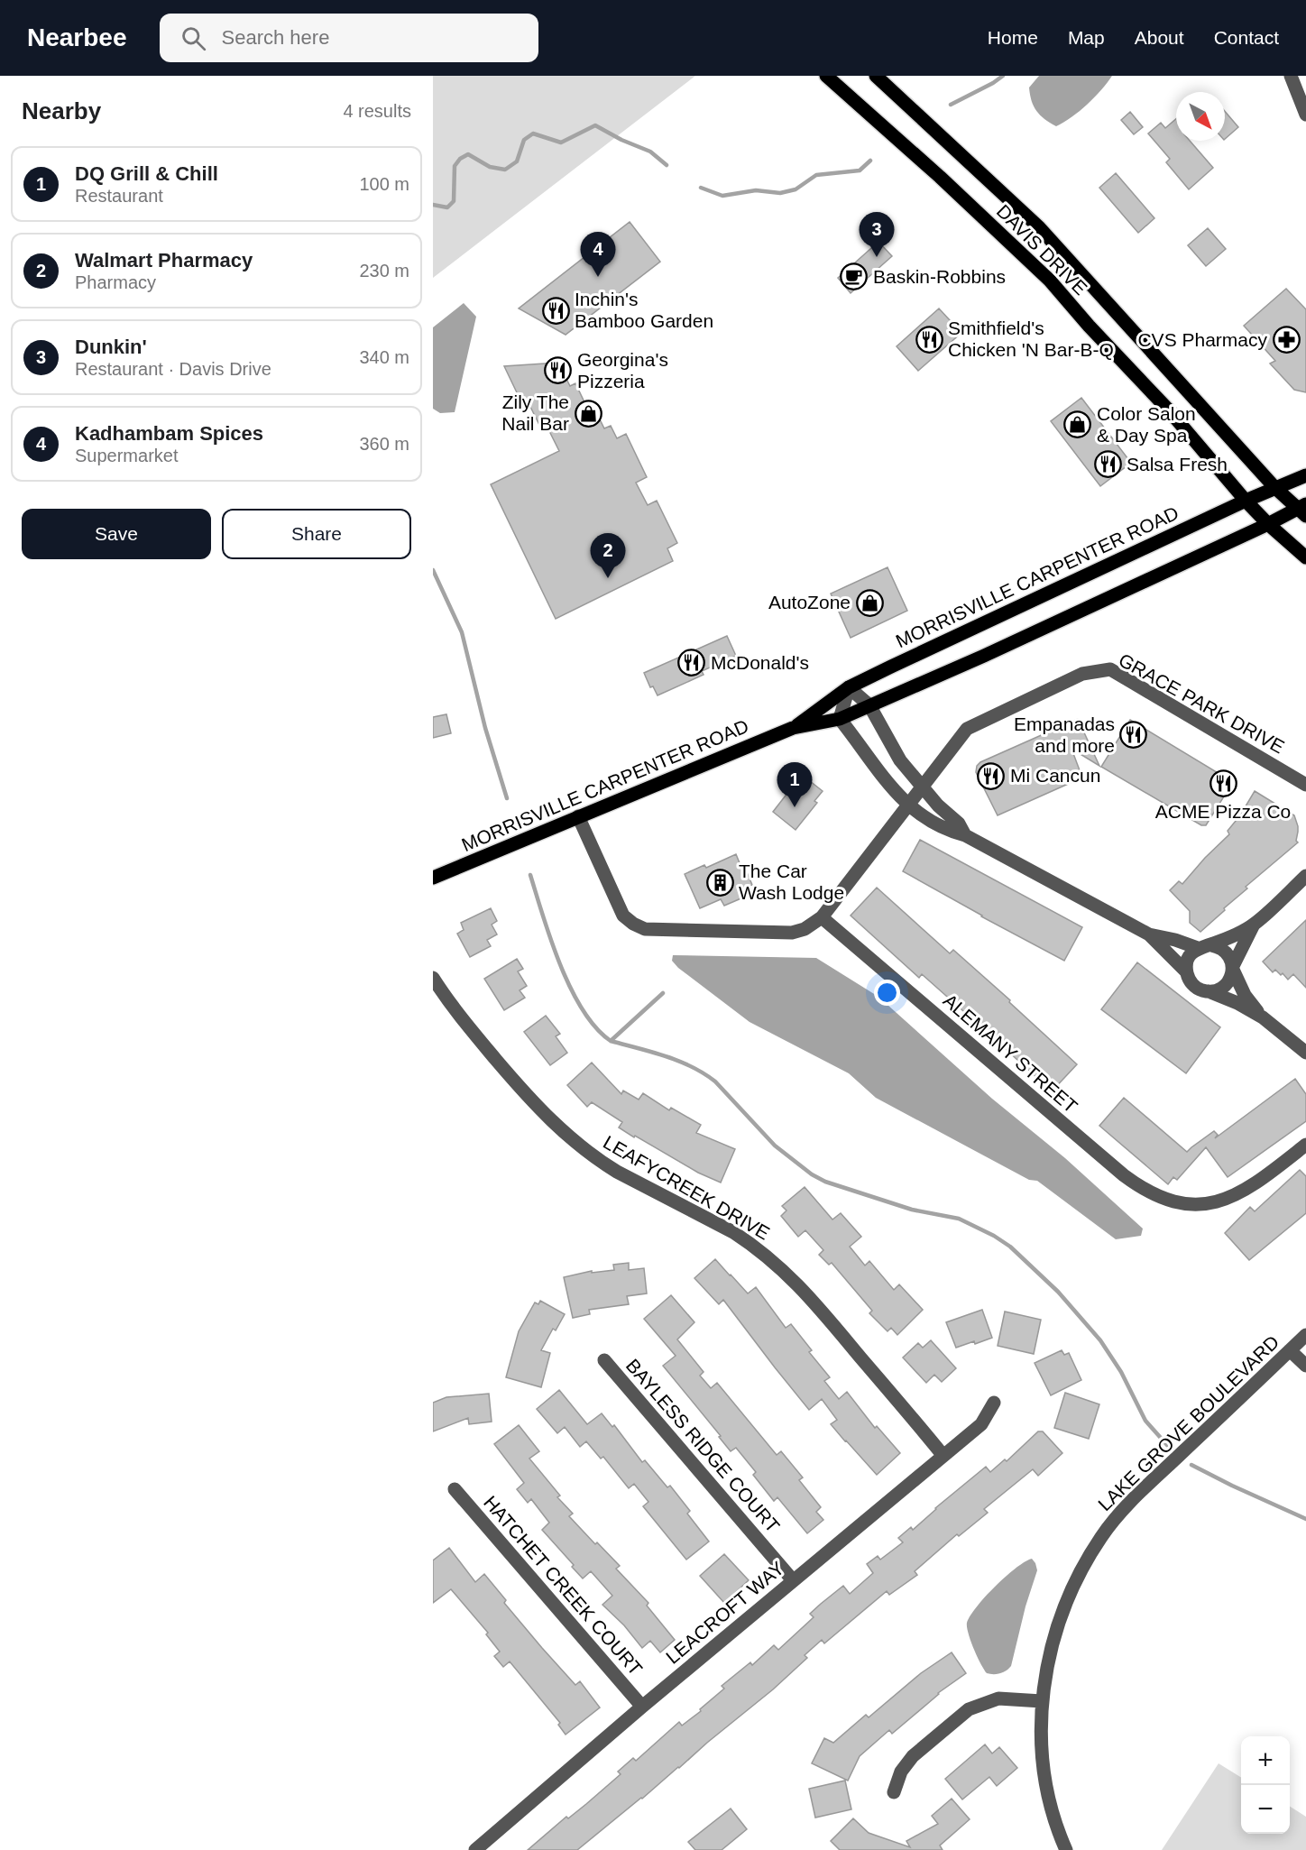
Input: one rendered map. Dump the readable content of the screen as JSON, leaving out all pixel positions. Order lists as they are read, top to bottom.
{
  "streets": {
    "main road": ["DAVIS DRIVE", "MORRISVILLE CARPENTER ROAD"],
    "street": [
      "GRACE PARK DRIVE",
      "ALEMANY STREET",
      "LEAFYCREEK DRIVE",
      "LAKE GROVE BOULEVARD",
      "BAYLESS RIDGE COURT",
      "HATCHET CREEK COURT",
      "LEACROFT WAY"
    ]
  },
  "crossings": [
    ["DAVIS DRIVE", "MORRISVILLE CARPENTER ROAD"],
    ["LEAFYCREEK DRIVE", "LEACROFT WAY"],
    ["BAYLESS RIDGE COURT", "LEACROFT WAY"],
    ["HATCHET CREEK COURT", "LEACROFT WAY"]
  ],
  "places": {
    "cafe": ["Baskin-Robbins"],
    "restaurant": [
      "Inchin's Bamboo Garden",
      "Smithfield's Chicken 'N Bar-B-Q",
      "Georgina's Pizzeria",
      "Salsa Fresh",
      "McDonald's",
      "Empanadas and more",
      "Mi Cancun",
      "ACME Pizza Co"
    ],
    "pharmacy": ["CVS Pharmacy"],
    "shop": ["Zily The Nail Bar", "Color Salon & Day Spa", "AutoZone"],
    "building": ["The Car Wash Lodge"]
  },
  "north": "bottom right",
  "page": {
    "header": "Nearbee",
    "search": "Search here",
    "nav": [
      "Home",
      "Map",
      "About",
      "Contact"
    ],
    "heading": ["Nearby", "4 results"],
    "list": [
      {
        "mark": "1",
        "name": "DQ Grill & Chill",
        "note": "Restaurant",
        "value": "100 m"
      },
      {
        "mark": "2",
        "name": "Walmart Pharmacy",
        "note": "Pharmacy",
        "value": "230 m"
      },
      {
        "mark": "3",
        "name": "Dunkin'",
        "note": "Restaurant · Davis Drive",
        "value": "340 m"
      },
      {
        "mark": "4",
        "name": "Kadhambam Spices",
        "note": "Supermarket",
        "value": "360 m"
      }
    ],
    "pins": [
      "3",
      "4",
      "2",
      "1"
    ],
    "buttons": ["Save", "Share"],
    "map_buttons": ["+", "−"]
  }
}
